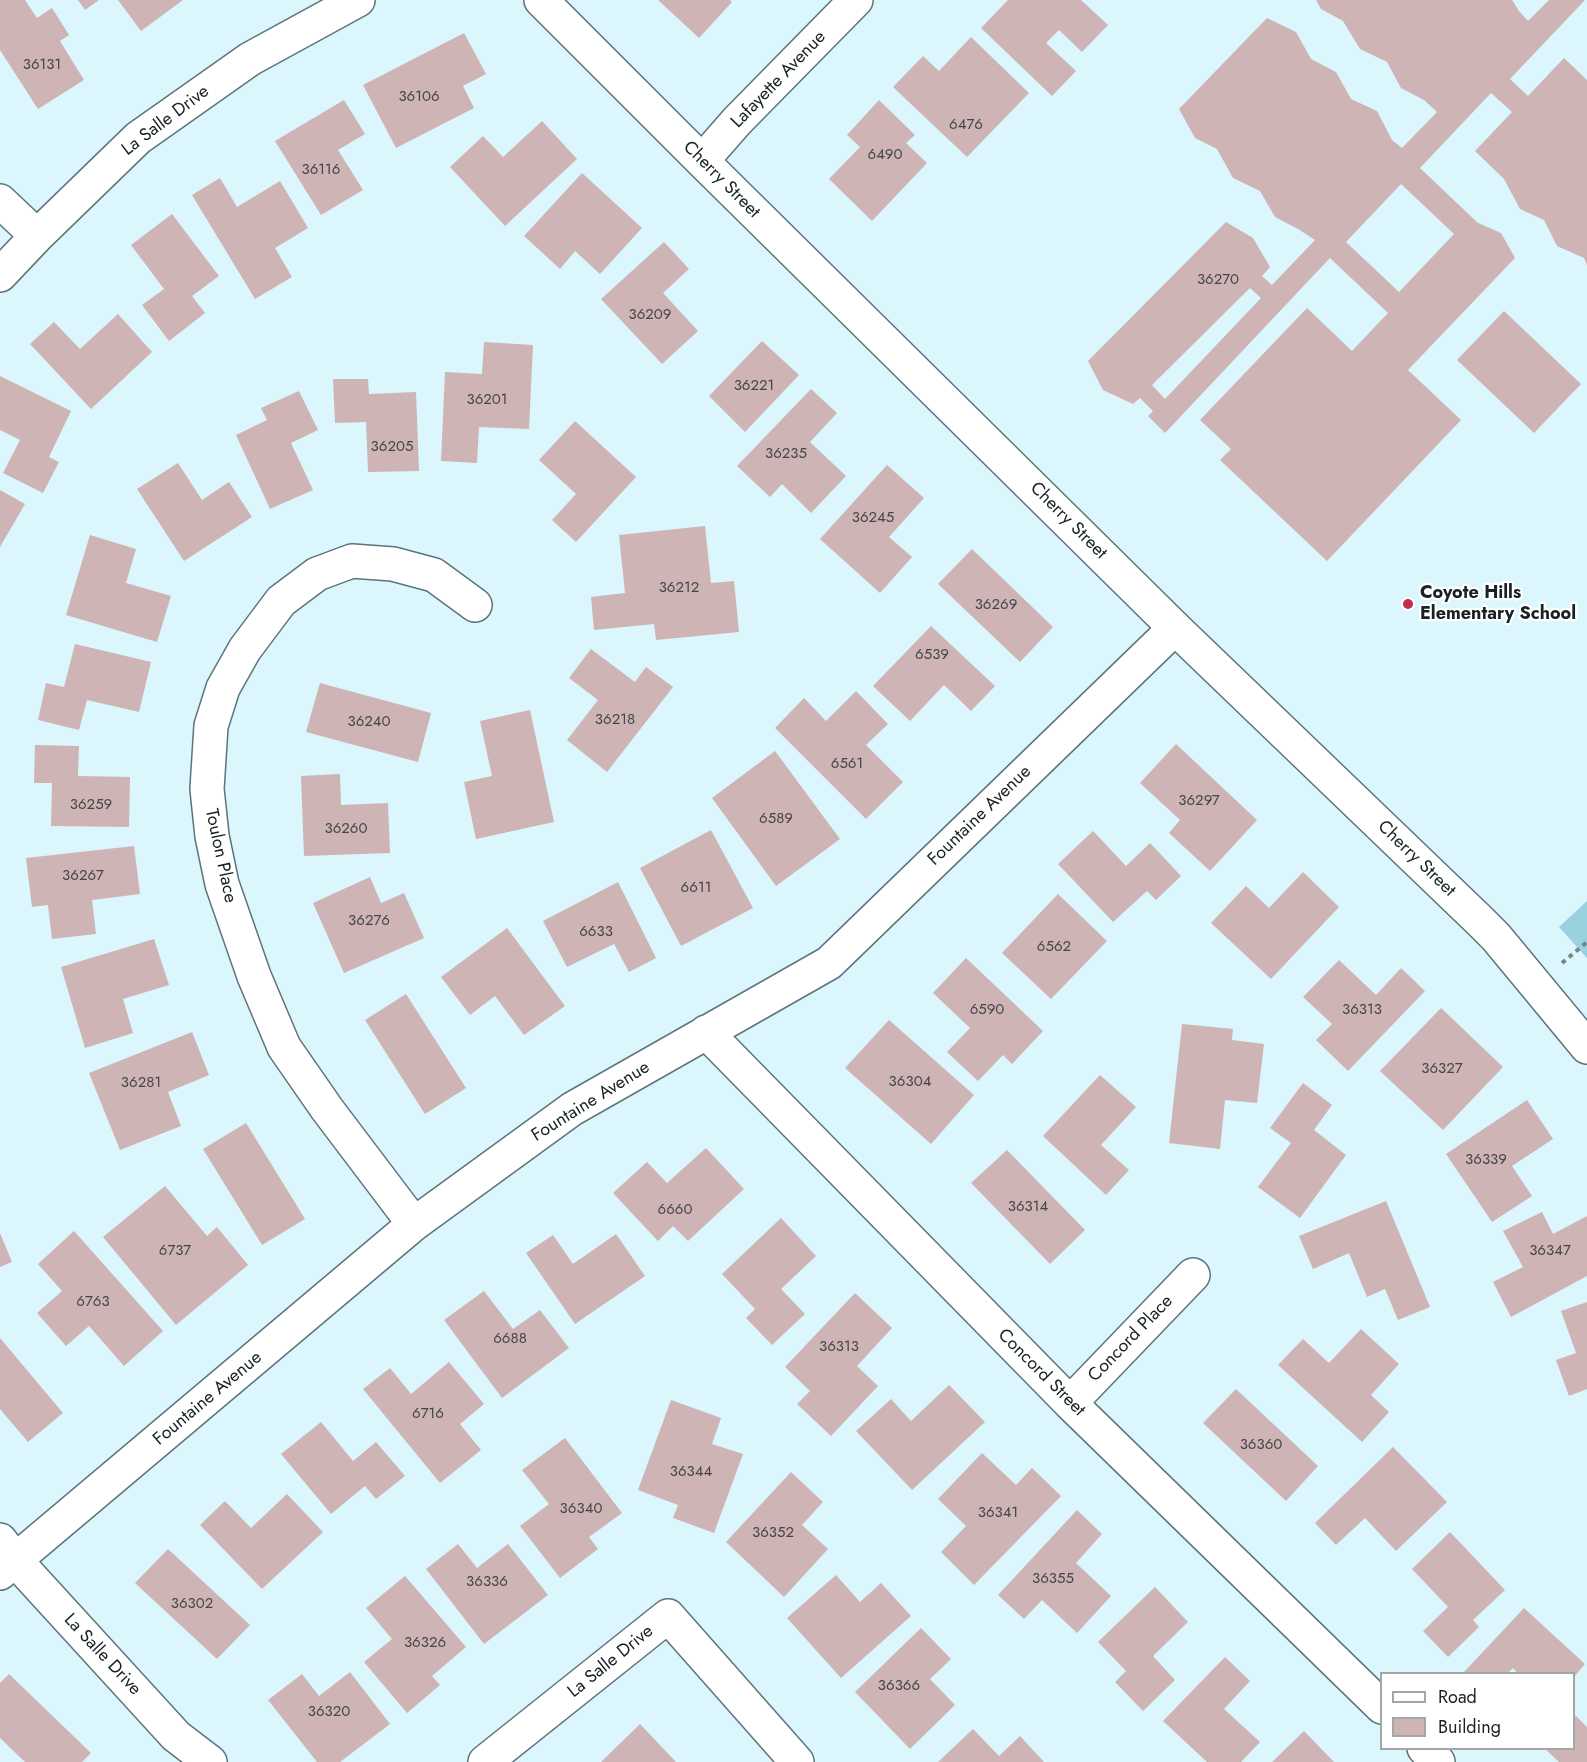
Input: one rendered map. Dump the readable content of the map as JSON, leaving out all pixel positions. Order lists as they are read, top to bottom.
{
  "streets": {
    "street": [
      "Lafayette Avenue",
      "La Salle Drive",
      "Cherry Street",
      "Fountaine Avenue",
      "Toulon Place",
      "Concord Place",
      "Concord Street"
    ]
  },
  "crossings": [
    ["Lafayette Avenue", "Cherry Street"],
    ["La Salle Drive", "Fountaine Avenue"],
    ["Cherry Street", "Fountaine Avenue"],
    ["Fountaine Avenue", "Toulon Place"],
    ["Fountaine Avenue", "Concord Street"],
    ["Concord Place", "Concord Street"]
  ],
  "places": ["Coyote Hills Elementary School"],
  "house_numbers": [
    "36131",
    "36106",
    "6476",
    "6490",
    "36116",
    "36270",
    "36209",
    "36221",
    "36201",
    "36205",
    "36235",
    "36245",
    "36212",
    "36269",
    "6539",
    "36218",
    "36240",
    "6561",
    "36297",
    "36259",
    "6589",
    "36260",
    "36267",
    "6611",
    "36276",
    "6633",
    "6562",
    "6590",
    "36313",
    "36327",
    "36304",
    "36281",
    "36339",
    "36314",
    "6660",
    "6737",
    "36347",
    "6763",
    "6688",
    "36313",
    "6716",
    "36360",
    "36344",
    "36340",
    "36341",
    "36352",
    "36355",
    "36336",
    "36302",
    "36326",
    "36366",
    "36320"
  ],
  "legend": ["Road", "Building"]
}
